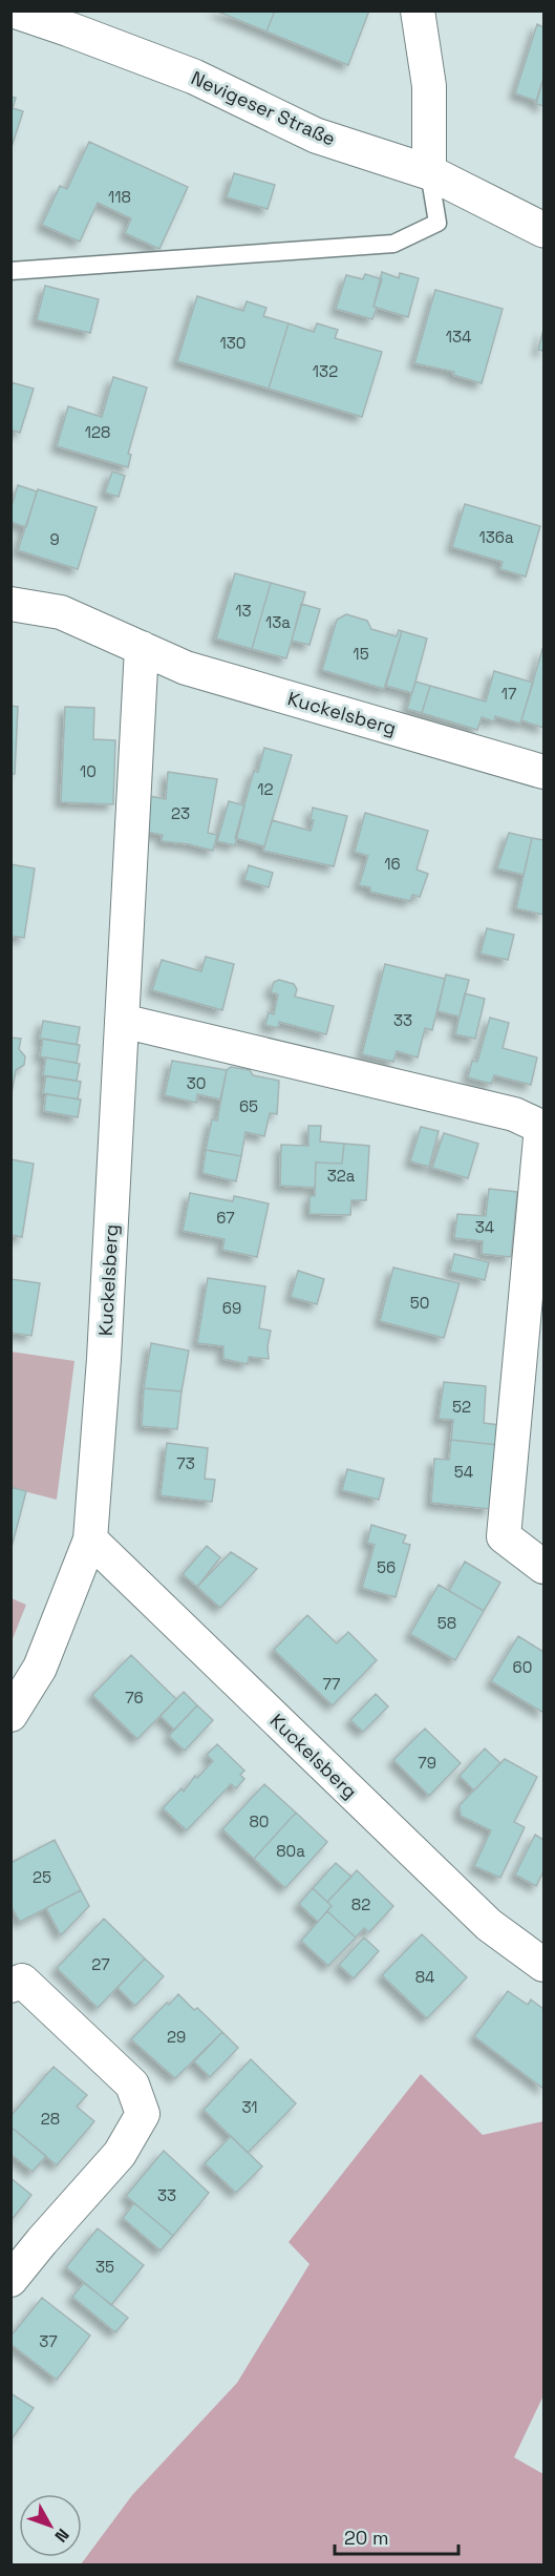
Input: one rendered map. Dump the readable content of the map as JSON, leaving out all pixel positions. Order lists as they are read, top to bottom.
{
  "streets": {
    "main road": ["Nevigeser Straße"],
    "street": ["Kuckelsberg"]
  },
  "house_numbers": [
    "118",
    "134",
    "130",
    "132",
    "128",
    "136a",
    "9",
    "13",
    "13a",
    "15",
    "17",
    "10",
    "12",
    "23",
    "16",
    "33",
    "30",
    "65",
    "32a",
    "67",
    "34",
    "50",
    "69",
    "52",
    "73",
    "54",
    "56",
    "58",
    "60",
    "77",
    "76",
    "79",
    "80",
    "80a",
    "25",
    "82",
    "27",
    "84",
    "29",
    "31",
    "28",
    "33",
    "35",
    "37"
  ],
  "scale_bar": "20 m",
  "north": "bottom right"
}
